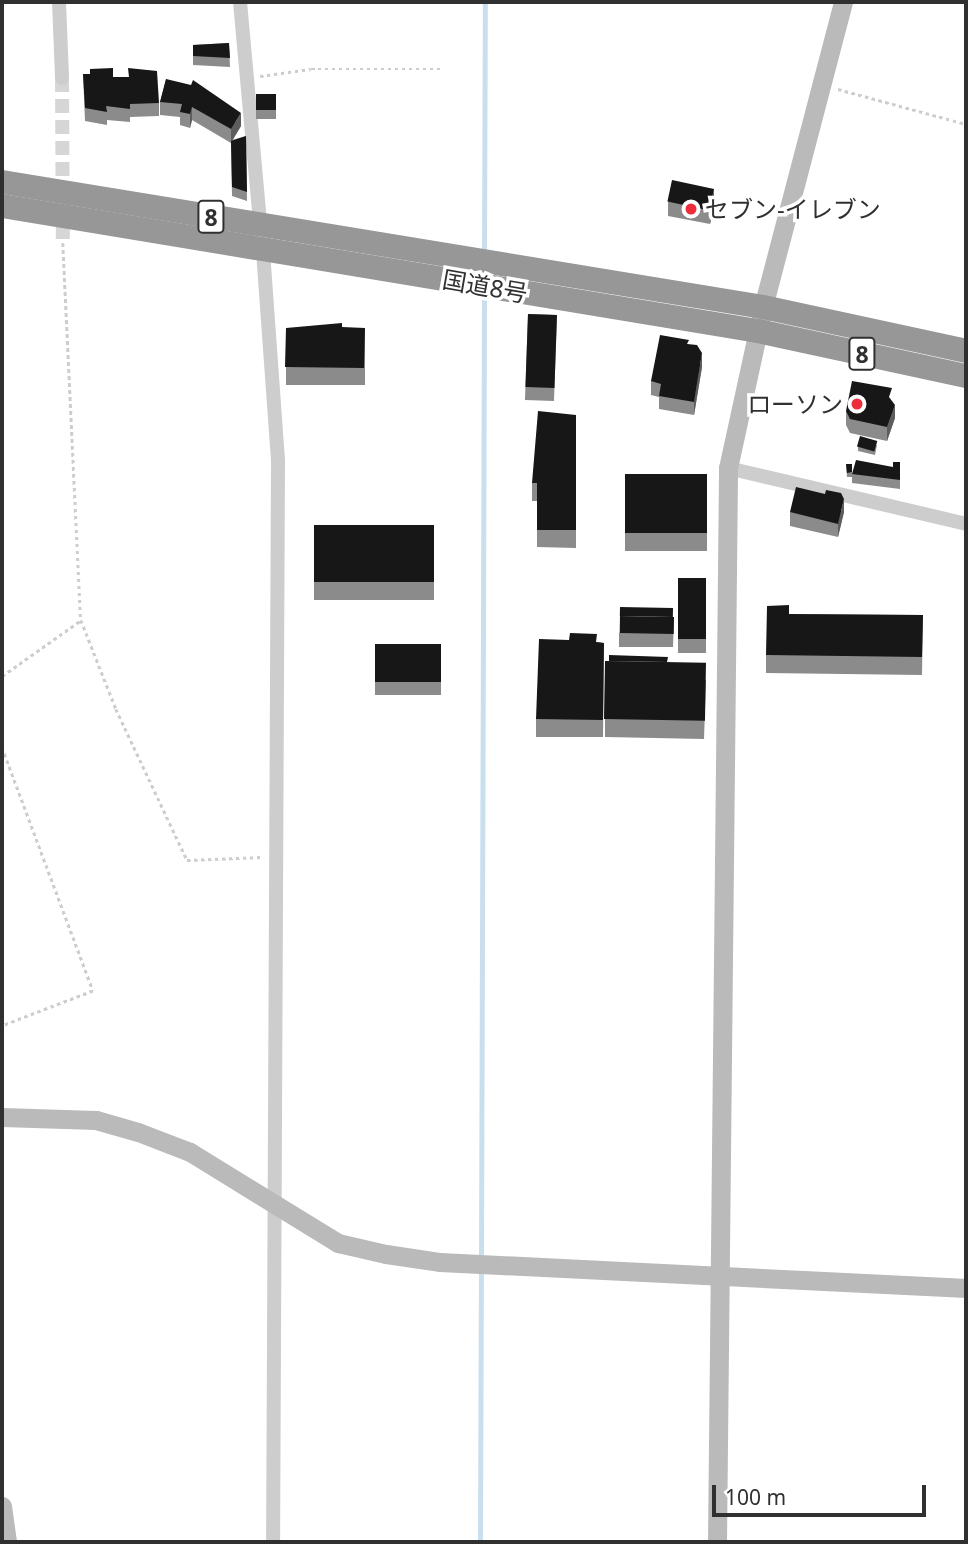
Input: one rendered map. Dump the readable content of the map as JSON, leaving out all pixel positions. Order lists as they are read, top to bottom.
{
  "streets": {
    "highway": ["8", "国道8号"]
  },
  "crossings": [
    ["8", "国道8号"]
  ],
  "places": ["セブン-イレブン", "ローソン"],
  "scale_bar": "100 m"
}
